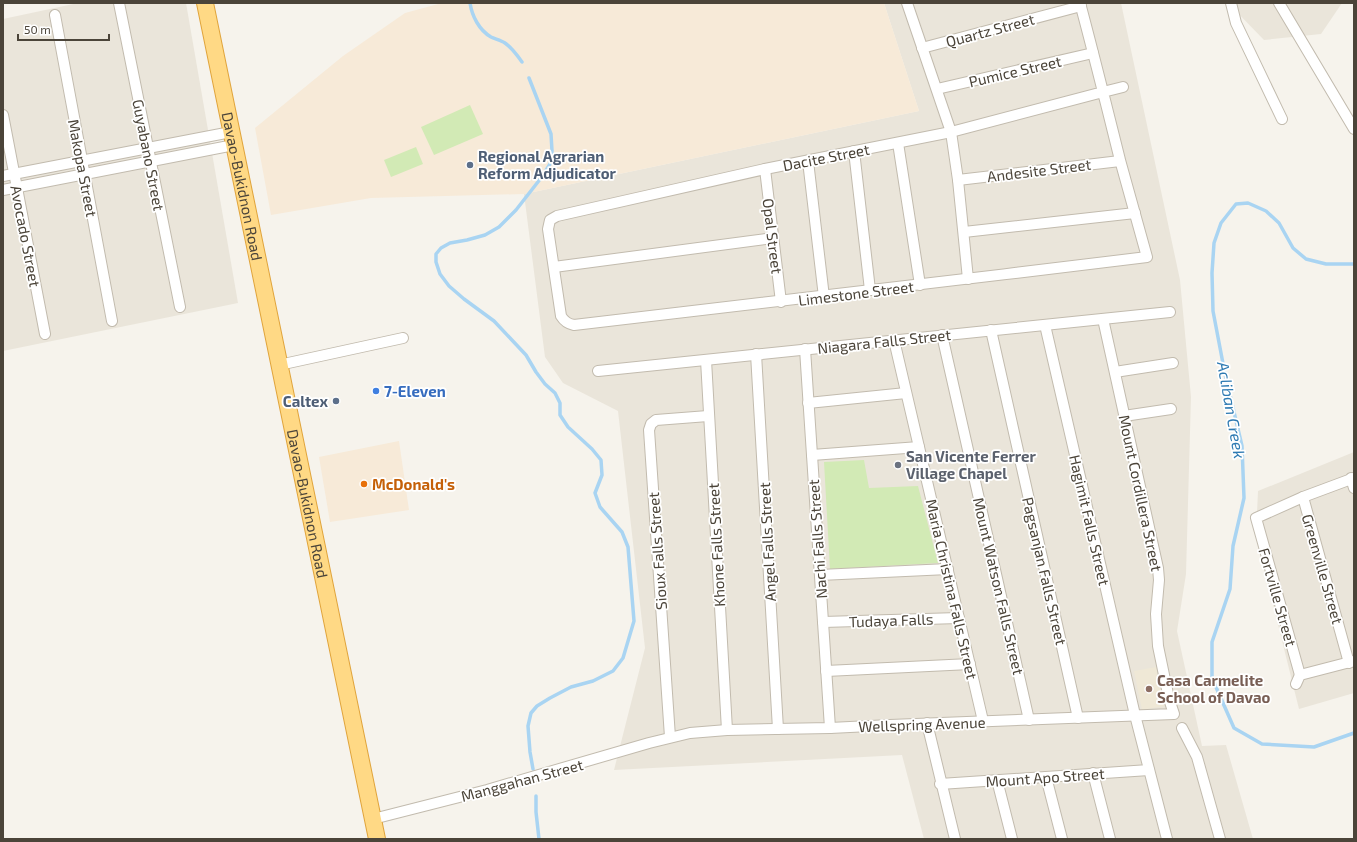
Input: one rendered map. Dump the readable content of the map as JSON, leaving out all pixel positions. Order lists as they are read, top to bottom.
{
  "streets": {
    "highway": ["Davao-Bukidnon Road"],
    "street": [
      "Quartz Street",
      "Pumice Street",
      "Guyabano Street",
      "Dacite Street",
      "Makopa Street",
      "Andesite Street",
      "Avocado Street",
      "Opal Street",
      "Limestone Street",
      "Niagara Falls Street",
      "Mount Cordillera Street",
      "Hagimit Falls Street",
      "Nachi Falls Street",
      "Angel Falls Street",
      "Khone Falls Street",
      "Sioux Falls Street",
      "Greenville Street",
      "Pagsanjan Falls Street",
      "Mount Watson Falls Street",
      "Maria Christina Falls Street",
      "Fortville Street",
      "Tudaya Falls",
      "Wellspring Avenue",
      "Mount Apo Street",
      "Manggahan Street"
    ]
  },
  "crossings": [
    ["Dacite Street", "Opal Street"],
    ["Dacite Street", "Limestone Street"],
    ["Davao-Bukidnon Road", "Manggahan Street"],
    ["Opal Street", "Limestone Street"],
    ["Niagara Falls Street", "Mount Cordillera Street"],
    ["Niagara Falls Street", "Hagimit Falls Street"],
    ["Niagara Falls Street", "Nachi Falls Street"],
    ["Niagara Falls Street", "Angel Falls Street"],
    ["Niagara Falls Street", "Khone Falls Street"],
    ["Niagara Falls Street", "Pagsanjan Falls Street"],
    ["Niagara Falls Street", "Mount Watson Falls Street"],
    ["Niagara Falls Street", "Maria Christina Falls Street"],
    ["Mount Cordillera Street", "Wellspring Avenue"],
    ["Hagimit Falls Street", "Wellspring Avenue"],
    ["Hagimit Falls Street", "Mount Apo Street"],
    ["Nachi Falls Street", "Tudaya Falls"],
    ["Nachi Falls Street", "Wellspring Avenue"],
    ["Angel Falls Street", "Wellspring Avenue"],
    ["Khone Falls Street", "Sioux Falls Street"],
    ["Khone Falls Street", "Wellspring Avenue"],
    ["Sioux Falls Street", "Wellspring Avenue"],
    ["Sioux Falls Street", "Manggahan Street"],
    ["Greenville Street", "Fortville Street"],
    ["Pagsanjan Falls Street", "Wellspring Avenue"],
    ["Mount Watson Falls Street", "Wellspring Avenue"],
    ["Maria Christina Falls Street", "Tudaya Falls"],
    ["Maria Christina Falls Street", "Wellspring Avenue"],
    ["Wellspring Avenue", "Manggahan Street"]
  ],
  "water": ["Acliban Creek"],
  "places": [
    "Regional Agrarian Reform Adjudicator",
    "7-Eleven",
    "Caltex",
    "San Vicente Ferrer Village Chapel",
    "McDonald's",
    "Casa Carmelite School of Davao"
  ],
  "scale_bar": "50 m"
}
